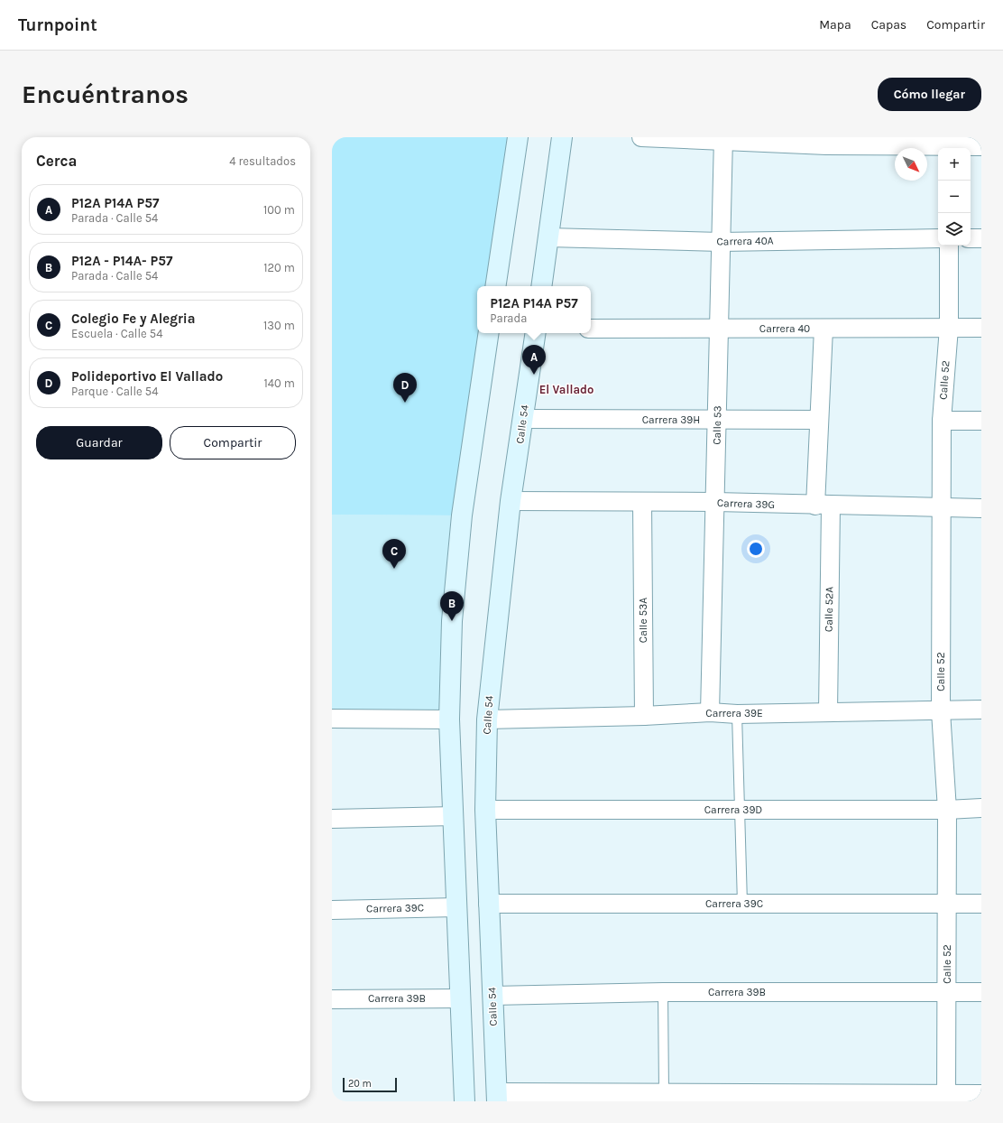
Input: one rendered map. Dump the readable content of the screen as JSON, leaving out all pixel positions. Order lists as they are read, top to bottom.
{
  "streets": {
    "main road": ["Calle 54"],
    "street": [
      "Carrera 40A",
      "Carrera 40",
      "Calle 52",
      "Carrera 39H",
      "Calle 53",
      "Carrera 39G",
      "Calle 52A",
      "Calle 53A",
      "Carrera 39E",
      "Carrera 39D",
      "Carrera 39C",
      "Carrera 39B"
    ]
  },
  "crossings": [
    ["Carrera 40A", "Calle 53"],
    ["Carrera 40", "Calle 52"],
    ["Carrera 40", "Calle 53"],
    ["Carrera 40", "Calle 52A"],
    ["Calle 52", "Carrera 39G"],
    ["Calle 52", "Carrera 39E"],
    ["Calle 52", "Carrera 39D"],
    ["Calle 52", "Carrera 39C"],
    ["Calle 52", "Carrera 39B"],
    ["Carrera 39H", "Calle 54"],
    ["Carrera 39H", "Calle 53"],
    ["Carrera 39H", "Calle 52A"],
    ["Calle 54", "Carrera 39G"],
    ["Calle 54", "Carrera 39E"],
    ["Calle 54", "Carrera 39D"],
    ["Calle 54", "Carrera 39C"],
    ["Calle 54", "Carrera 39B"],
    ["Calle 53", "Carrera 39G"],
    ["Calle 53", "Carrera 39E"],
    ["Carrera 39G", "Calle 52A"],
    ["Carrera 39G", "Calle 53A"],
    ["Calle 52A", "Carrera 39E"],
    ["Calle 53A", "Carrera 39E"]
  ],
  "districts": ["El Vallado"],
  "scale_bar": "20 m",
  "north": "bottom right",
  "page": {
    "header": "Turnpoint",
    "nav": ["Mapa", "Capas", "Compartir"],
    "buttons": [
      "Cómo llegar",
      ["Guardar", "Compartir"]
    ],
    "title": "Encuéntranos",
    "heading": ["Cerca", "4 resultados"],
    "map_buttons": ["+", "−"],
    "list": [
      {
        "mark": "A",
        "name": "P12A P14A P57",
        "note": "Parada · Calle 54",
        "value": "100 m"
      },
      {
        "mark": "B",
        "name": "P12A - P14A- P57",
        "note": "Parada · Calle 54",
        "value": "120 m"
      },
      {
        "mark": "C",
        "name": "Colegio Fe y Alegria",
        "note": "Escuela · Calle 54",
        "value": "130 m"
      },
      {
        "mark": "D",
        "name": "Polideportivo El Vallado",
        "note": "Parque · Calle 54",
        "value": "140 m"
      }
    ],
    "popup": ["P12A P14A P57", "Parada"],
    "pins": [
      "A",
      "D",
      "C",
      "B"
    ],
    "scale": "20 m"
  }
}
